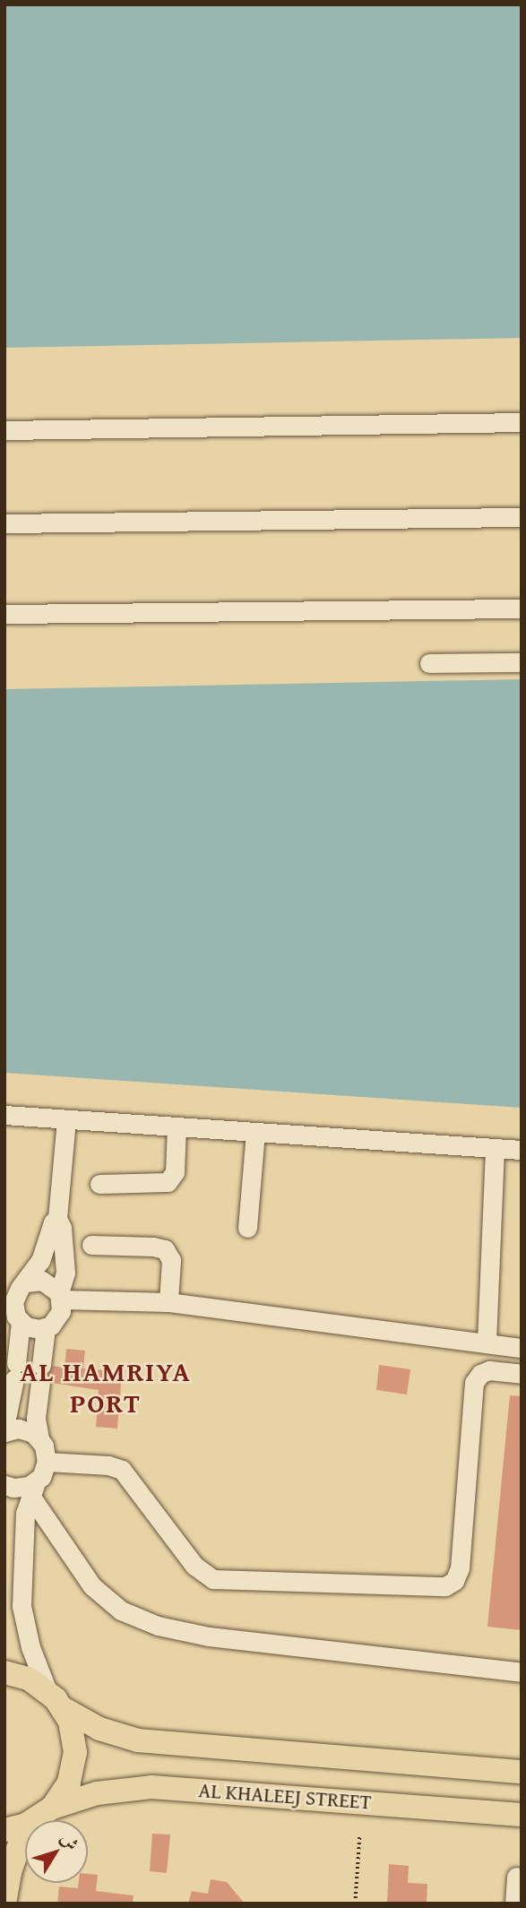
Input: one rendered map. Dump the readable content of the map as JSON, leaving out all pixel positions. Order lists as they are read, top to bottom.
{
  "streets": {
    "main road": ["AL KHALEEJ STREET"]
  },
  "districts": ["AL HAMRIYA PORT"],
  "north": "top right"
}
